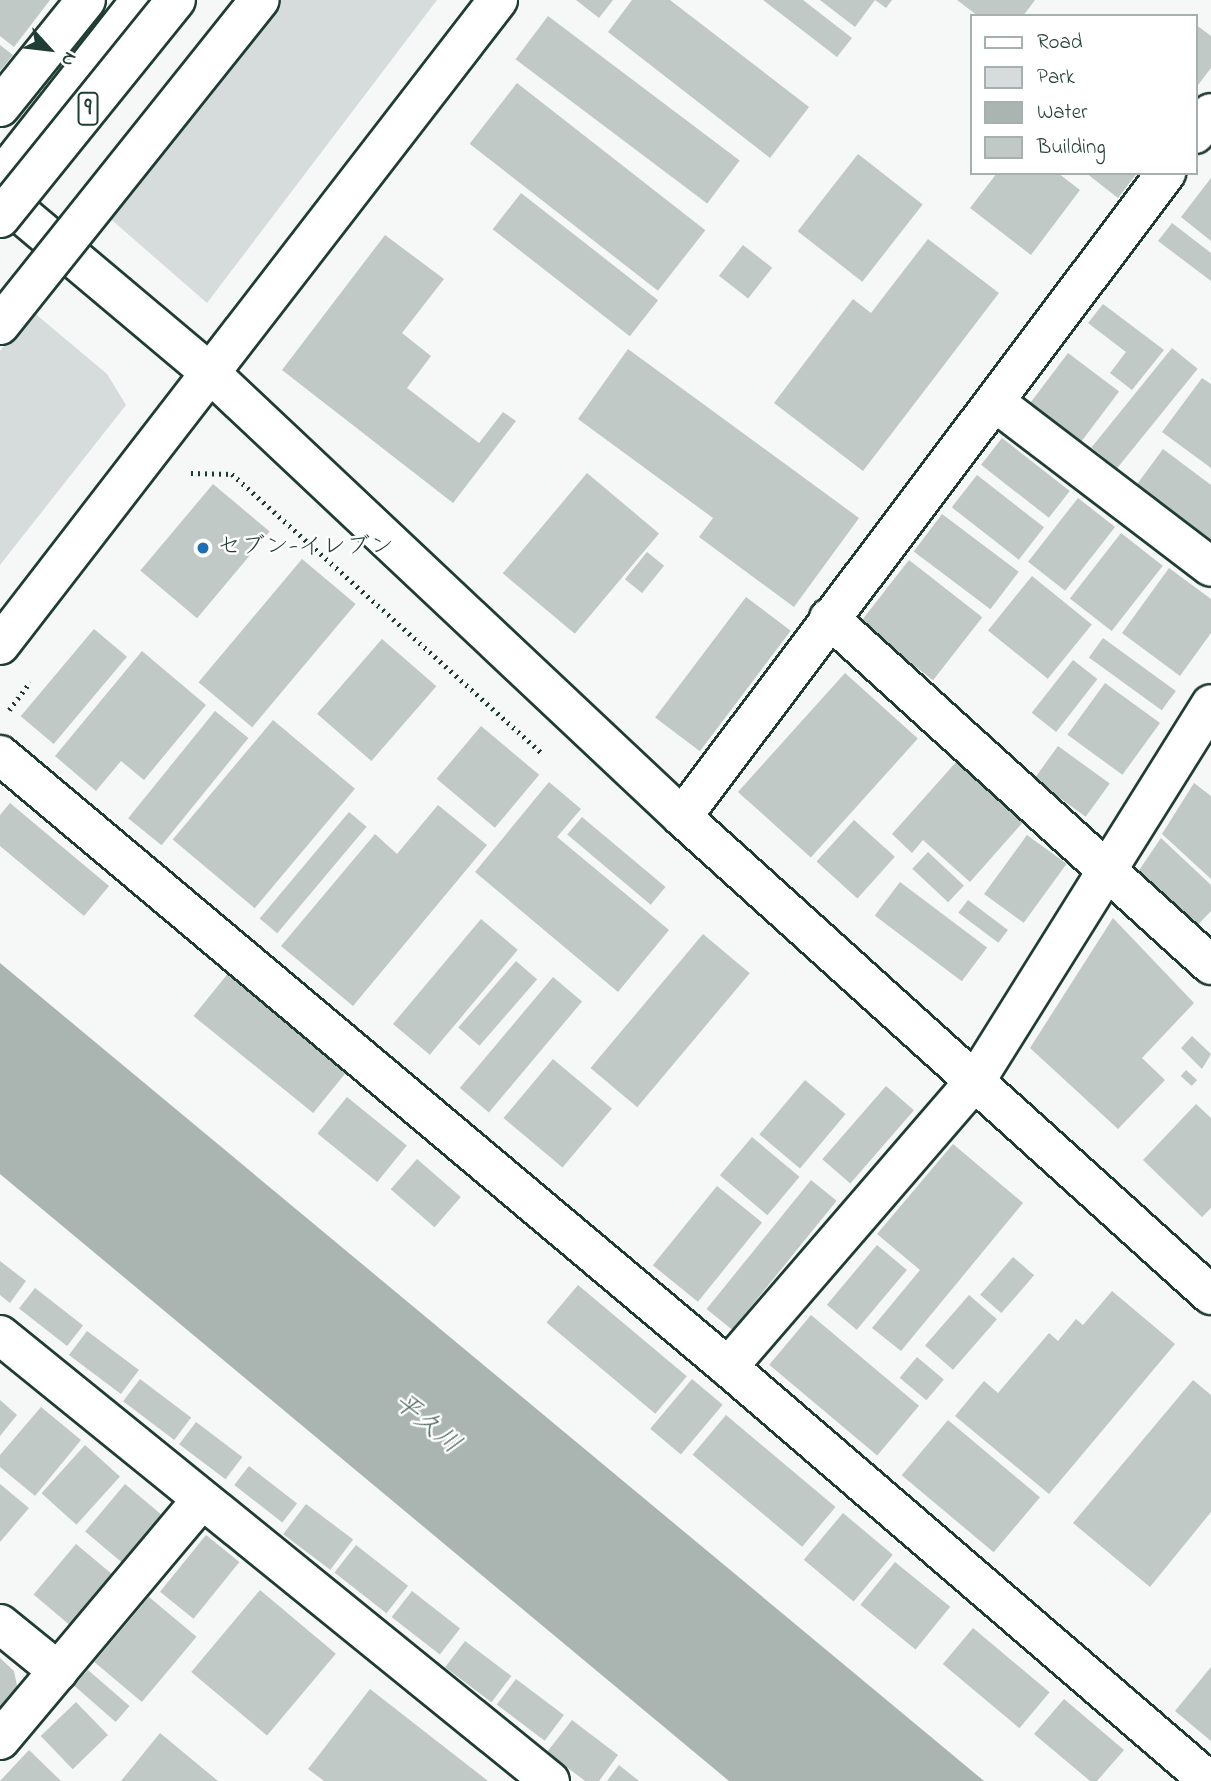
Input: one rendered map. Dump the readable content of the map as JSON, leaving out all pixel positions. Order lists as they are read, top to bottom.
{
  "streets": {
    "main road": ["9"]
  },
  "water": ["平久川"],
  "places": ["セブン-イレブン"],
  "legend": [
    "Road",
    "Park",
    "Water",
    "Building"
  ],
  "north": "bottom right"
}
